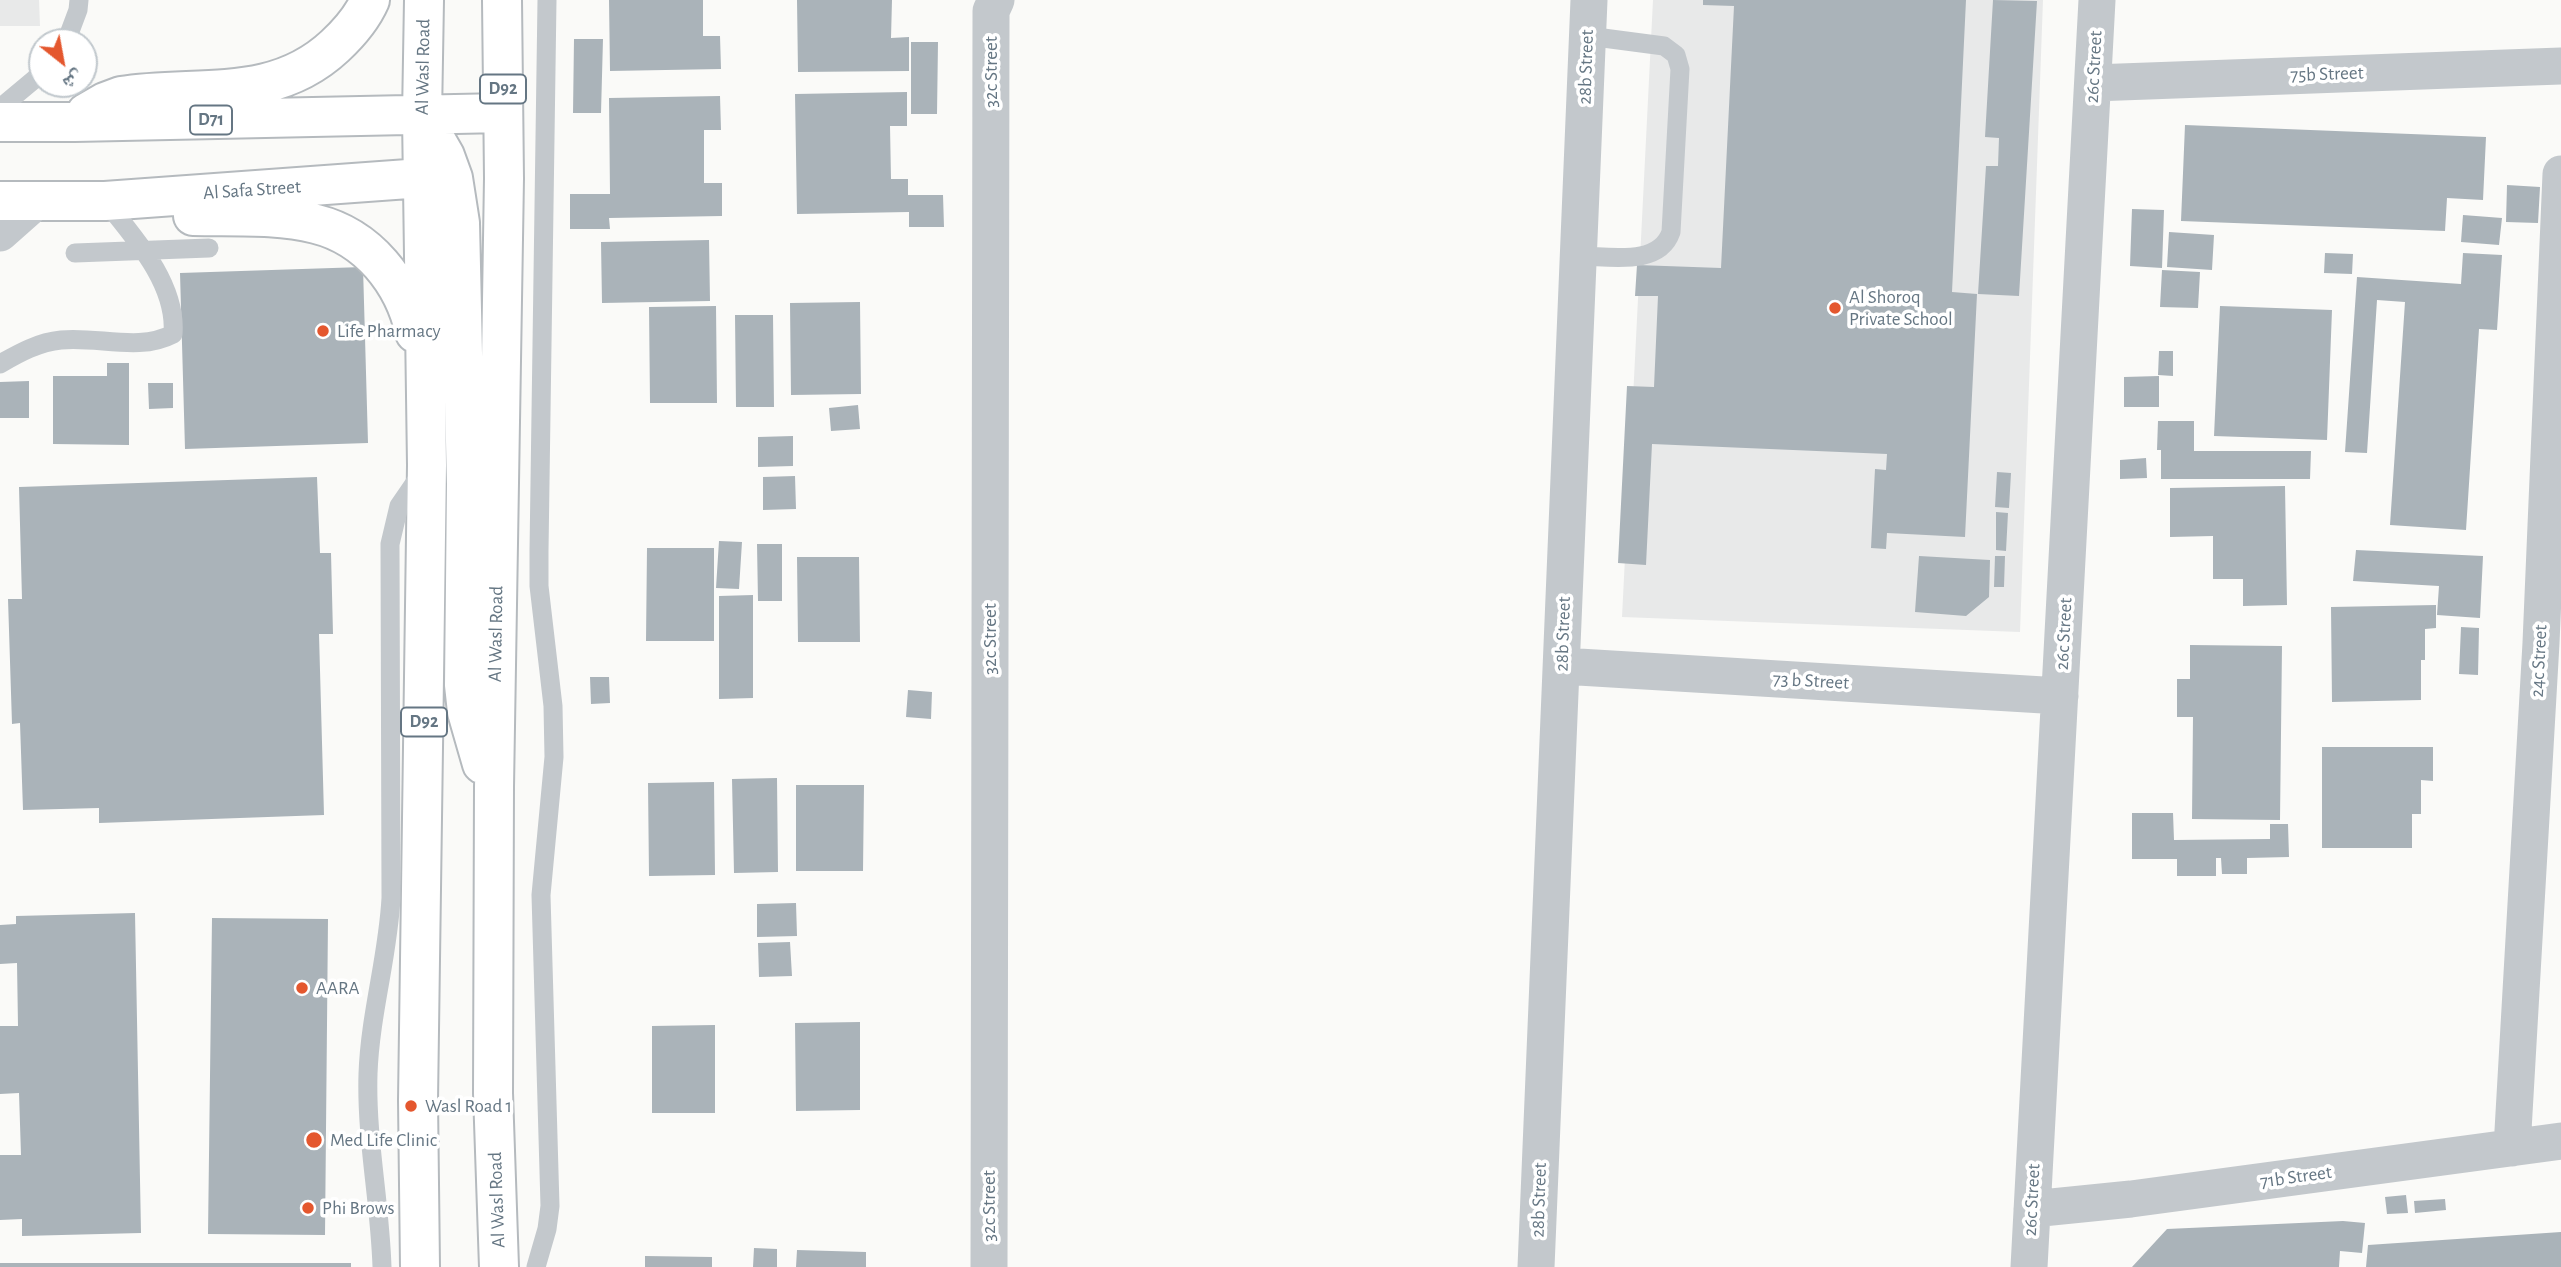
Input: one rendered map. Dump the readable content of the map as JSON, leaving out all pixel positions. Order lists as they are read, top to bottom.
{
  "streets": {
    "main road": [
      "Al Wasl Road",
      "D92",
      "D71",
      "Al Safa Street"
    ],
    "street": [
      "28b Street",
      "26c Street",
      "32c Street",
      "75b Street",
      "24c Street",
      "73 b Street",
      "71b Street"
    ]
  },
  "crossings": [
    ["Al Wasl Road", "D71"],
    ["Al Wasl Road", "Al Safa Street"],
    ["28b Street", "73 b Street"],
    ["26c Street", "75b Street"],
    ["26c Street", "73 b Street"],
    ["26c Street", "71b Street"],
    ["24c Street", "71b Street"]
  ],
  "places": [
    "Al Shoroq Private School",
    "Life Pharmacy",
    "AARA",
    "Wasl Road 1",
    "Med Life Clinic",
    "Phi Brows"
  ],
  "north": "bottom right"
}
